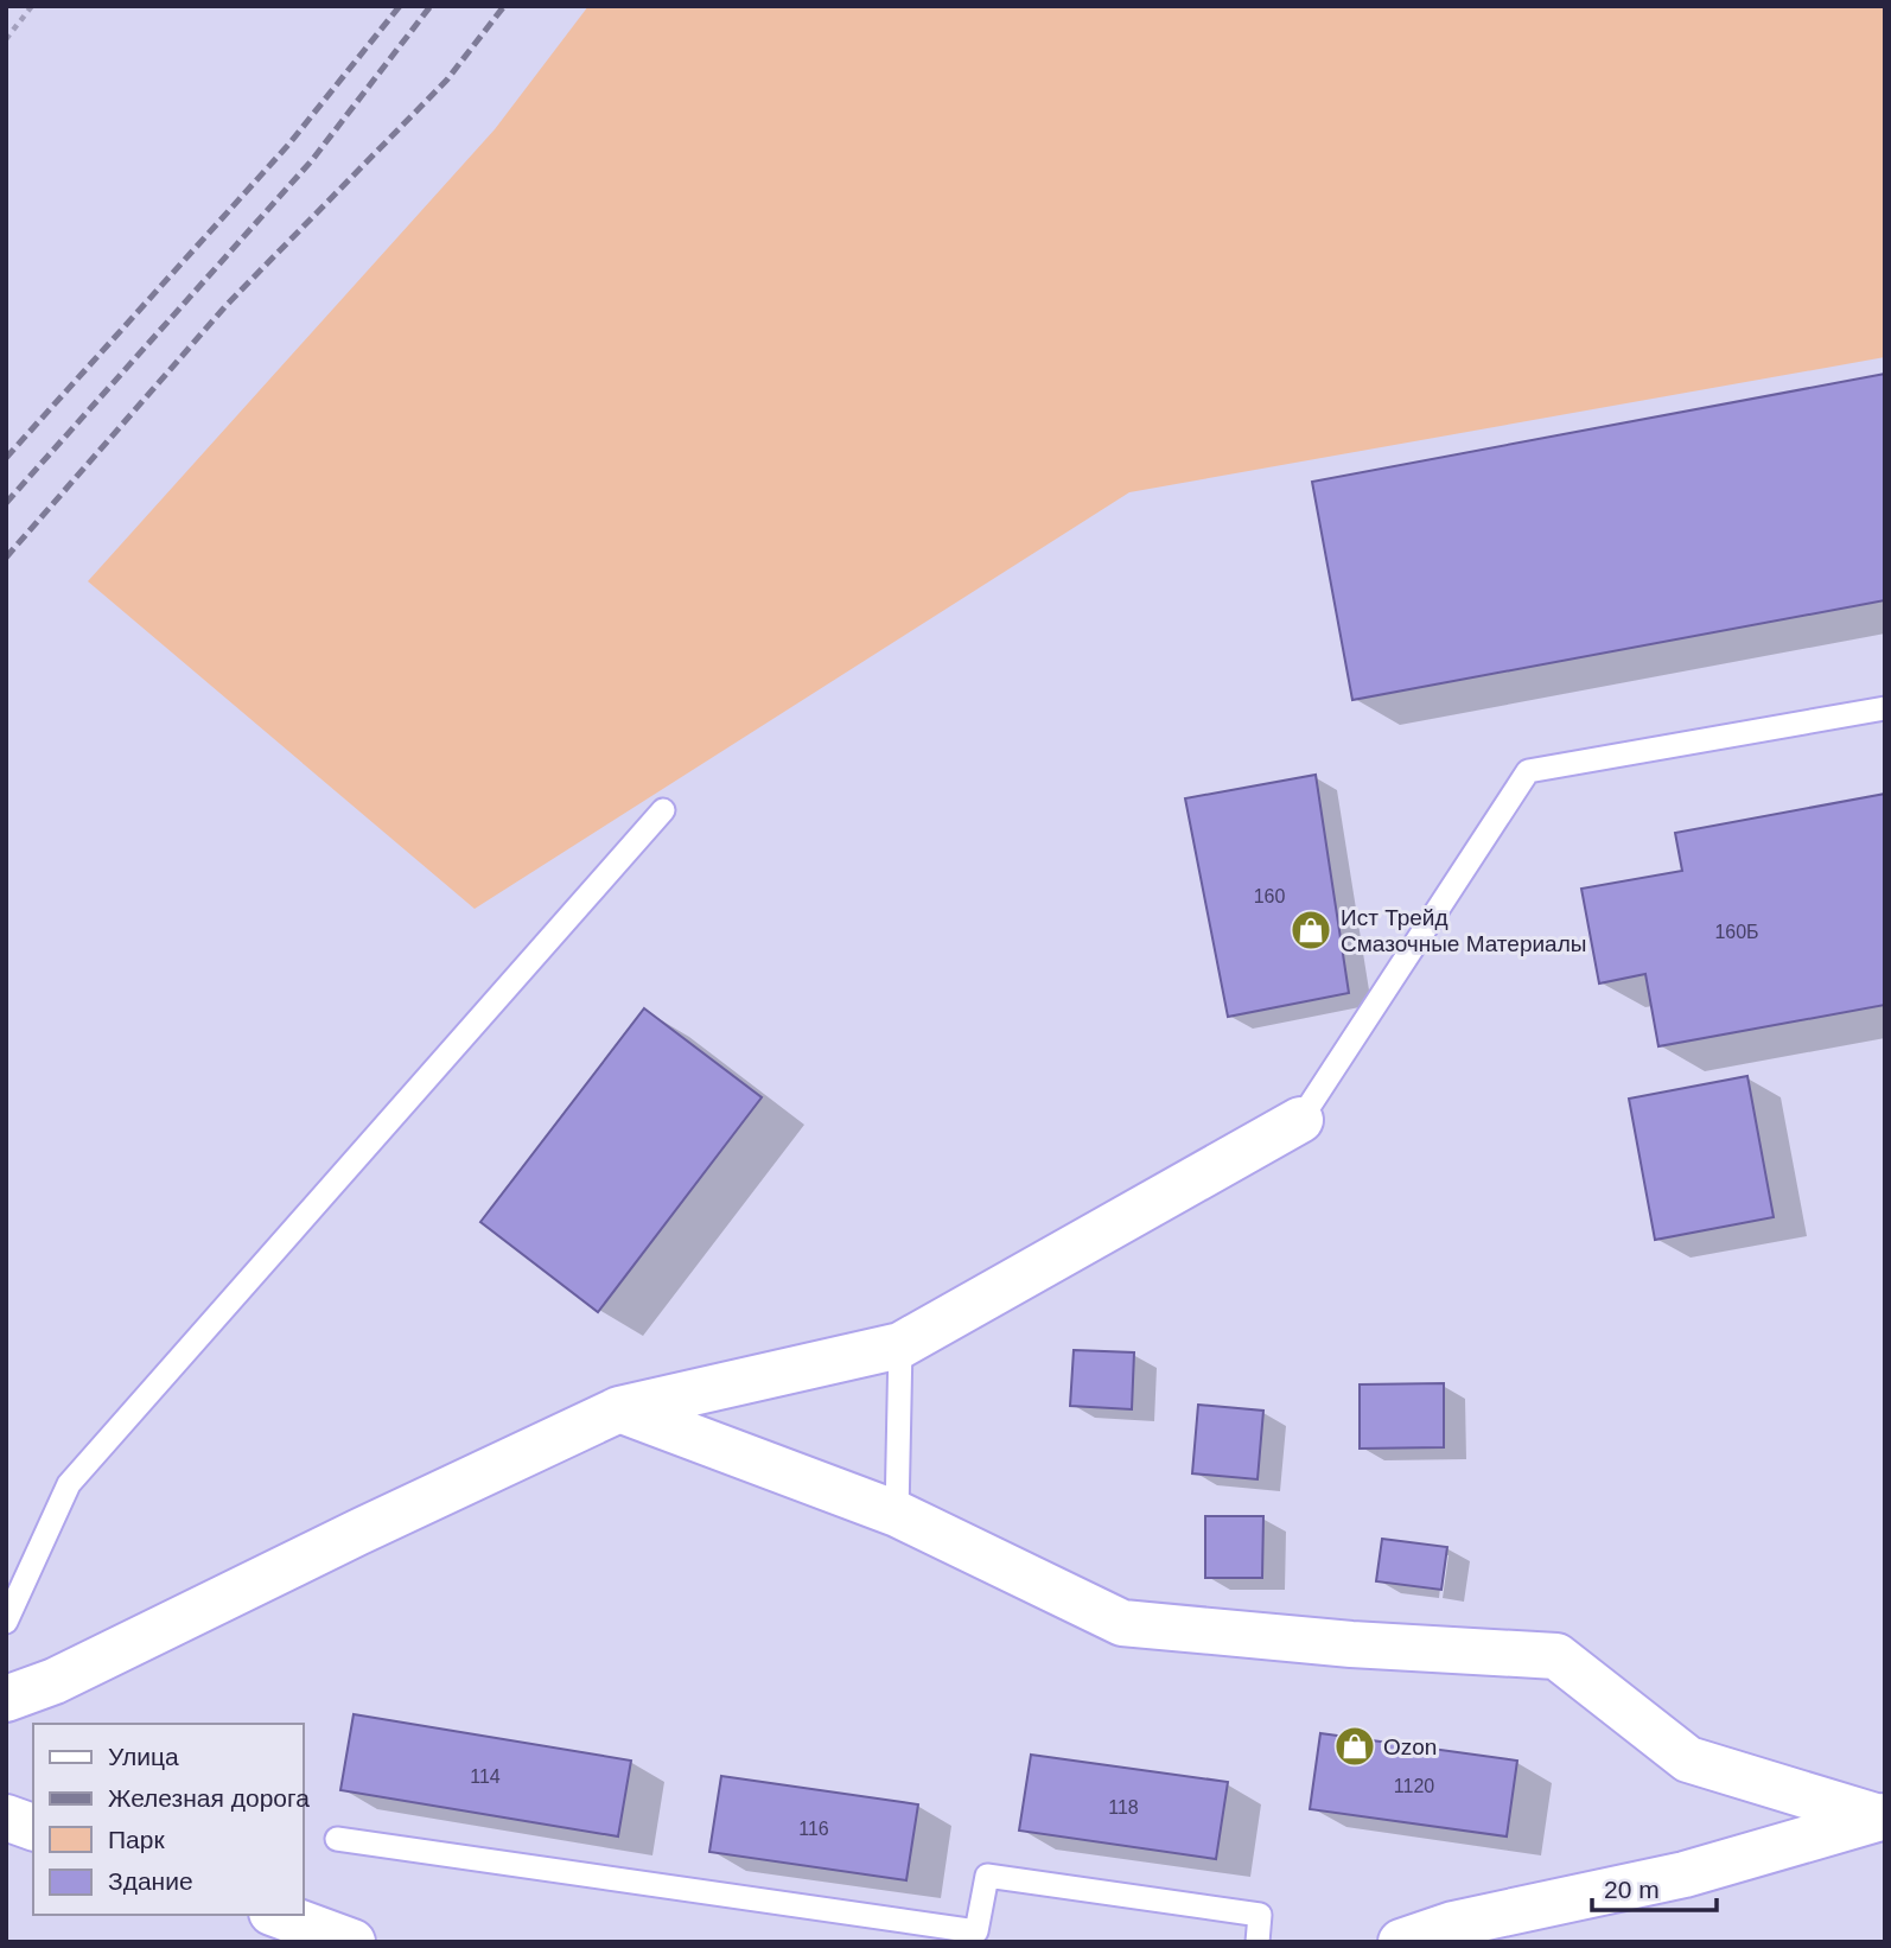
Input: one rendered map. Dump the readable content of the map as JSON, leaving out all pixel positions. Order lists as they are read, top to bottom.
{
  "places": {
    "shop": ["Ист Трейд Смазочные Материалы", "Ozon"]
  },
  "house_numbers": [
    "160",
    "160Б",
    "114",
    "1120",
    "118",
    "116"
  ],
  "legend": [
    "Улица",
    "Железная дорога",
    "Парк",
    "Здание"
  ],
  "scale_bar": "20 m"
}
